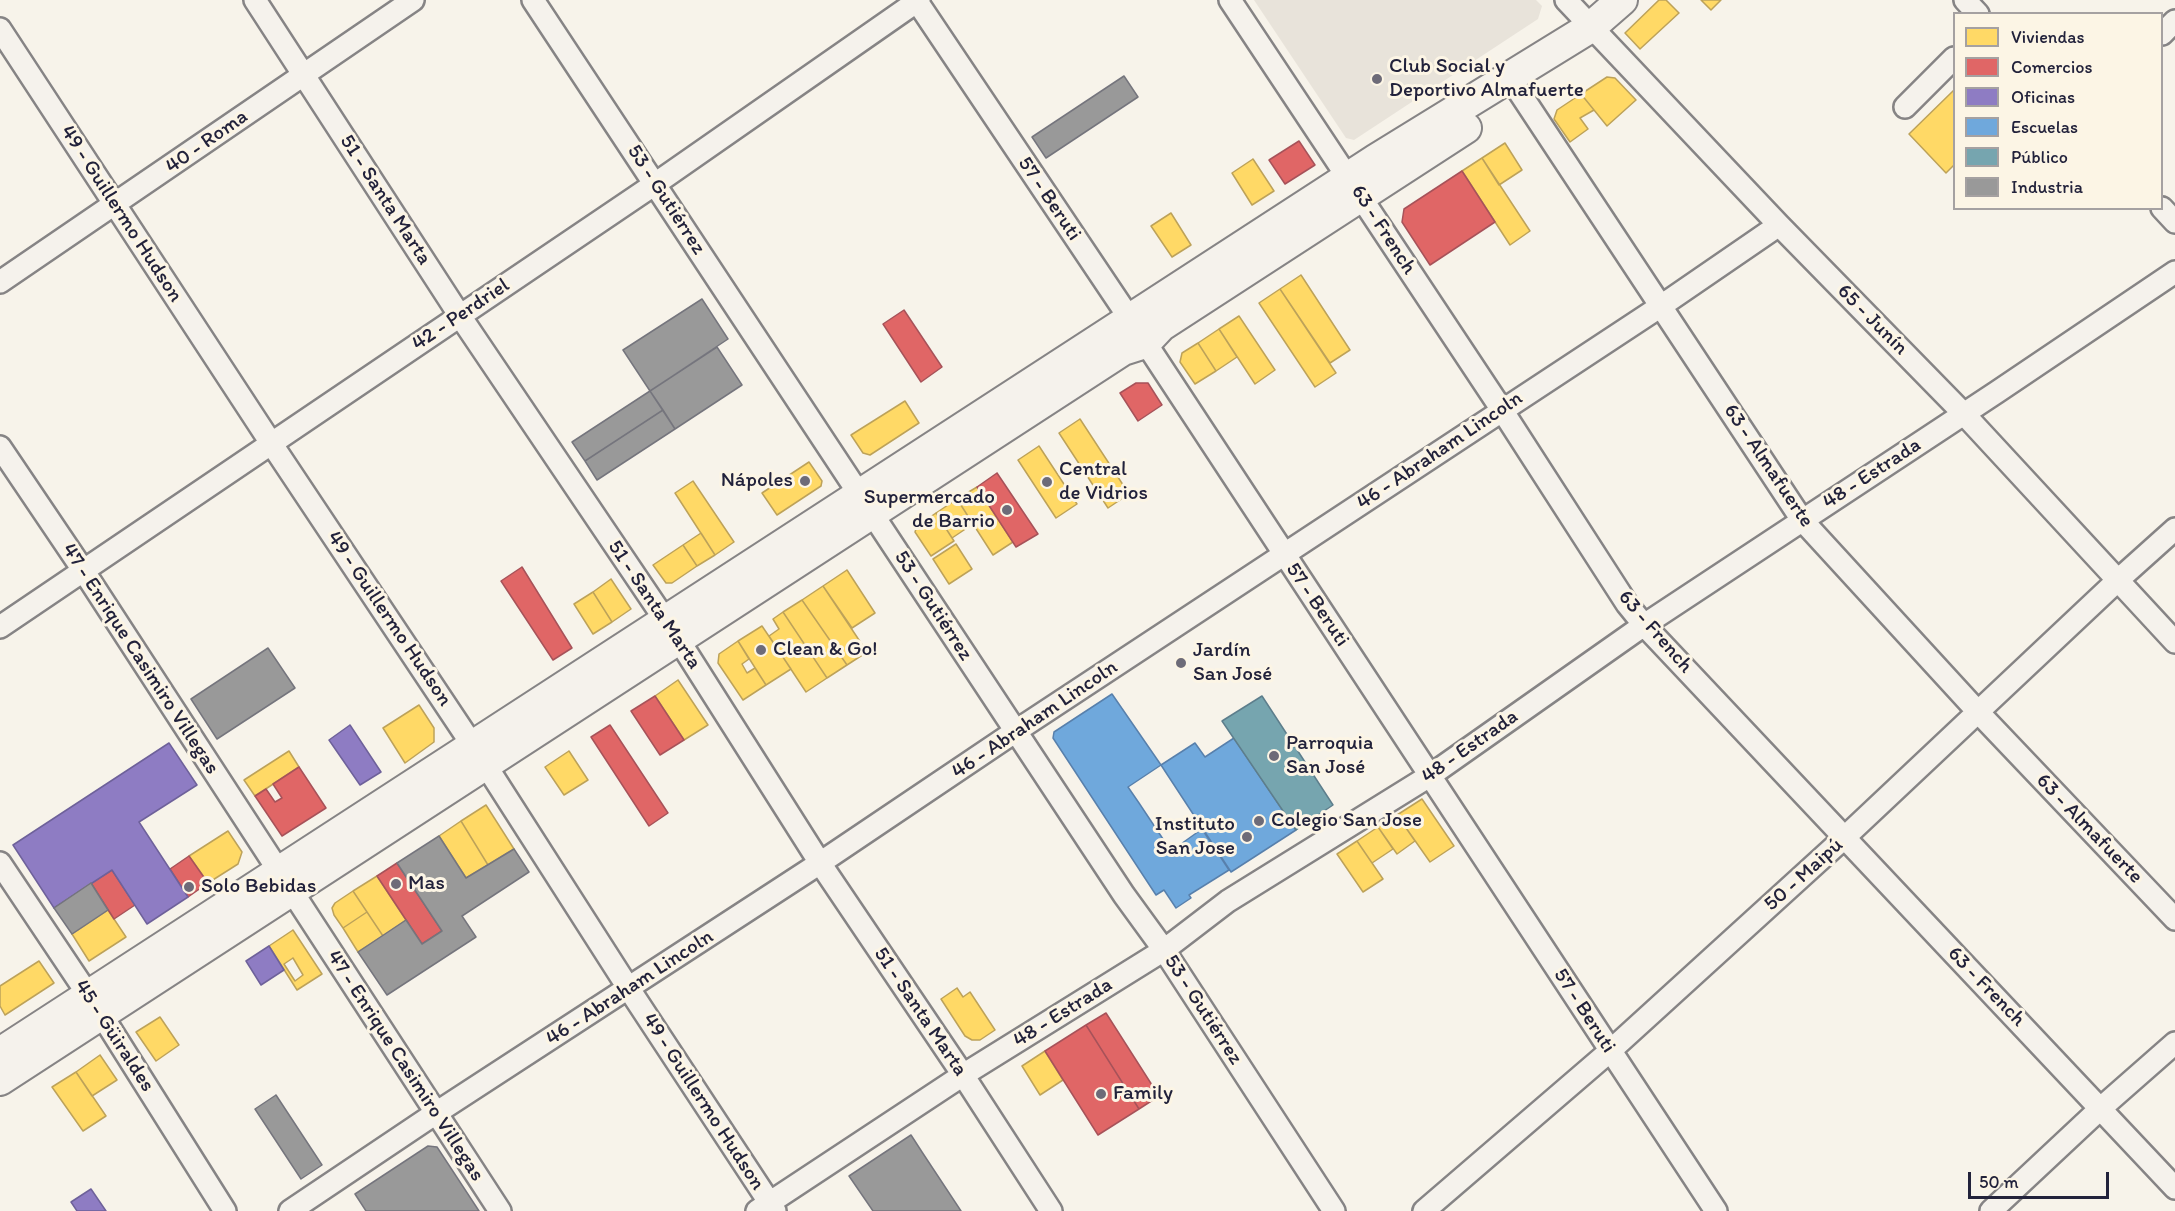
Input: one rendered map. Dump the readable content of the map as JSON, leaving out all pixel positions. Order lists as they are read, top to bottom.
{
  "streets": {
    "street": [
      "40 - Roma",
      "57 - Beruti",
      "51 - Santa Marta",
      "53 - Gutiérrez",
      "49 - Guillermo Hudson",
      "63 - French",
      "42 - Perdriel",
      "65 - Junín",
      "46 - Abraham Lincoln",
      "63 - Almafuerte",
      "48 - Estrada",
      "47 - Enrique Casimiro Villegas",
      "50 - Maipú",
      "45 - Güiraldes"
    ]
  },
  "crossings": [
    ["40 - Roma", "51 - Santa Marta"],
    ["40 - Roma", "49 - Guillermo Hudson"],
    ["57 - Beruti", "42 - Perdriel"],
    ["57 - Beruti", "46 - Abraham Lincoln"],
    ["57 - Beruti", "48 - Estrada"],
    ["57 - Beruti", "50 - Maipú"],
    ["51 - Santa Marta", "42 - Perdriel"],
    ["51 - Santa Marta", "46 - Abraham Lincoln"],
    ["51 - Santa Marta", "48 - Estrada"],
    ["53 - Gutiérrez", "42 - Perdriel"],
    ["53 - Gutiérrez", "46 - Abraham Lincoln"],
    ["53 - Gutiérrez", "48 - Estrada"],
    ["49 - Guillermo Hudson", "42 - Perdriel"],
    ["49 - Guillermo Hudson", "46 - Abraham Lincoln"],
    ["49 - Guillermo Hudson", "48 - Estrada"],
    ["63 - French", "46 - Abraham Lincoln"],
    ["63 - French", "48 - Estrada"],
    ["63 - French", "50 - Maipú"],
    ["42 - Perdriel", "47 - Enrique Casimiro Villegas"],
    ["65 - Junín", "46 - Abraham Lincoln"],
    ["65 - Junín", "48 - Estrada"],
    ["65 - Junín", "50 - Maipú"],
    ["46 - Abraham Lincoln", "63 - Almafuerte"],
    ["46 - Abraham Lincoln", "47 - Enrique Casimiro Villegas"],
    ["63 - Almafuerte", "48 - Estrada"],
    ["63 - Almafuerte", "50 - Maipú"]
  ],
  "places": [
    "Club Social y Deportivo Almafuerte",
    "Nápoles",
    "Central de Vidrios",
    "Supermercado de Barrio",
    "Clean & Go!",
    "Jardín San José",
    "Parroquia San José",
    "Colegio San Jose",
    "Instituto San Jose",
    "Mas",
    "Solo Bebidas",
    "Family"
  ],
  "legend": [
    "Viviendas",
    "Comercios",
    "Oficinas",
    "Escuelas",
    "Público",
    "Industria"
  ],
  "scale_bar": "50 m"
}
